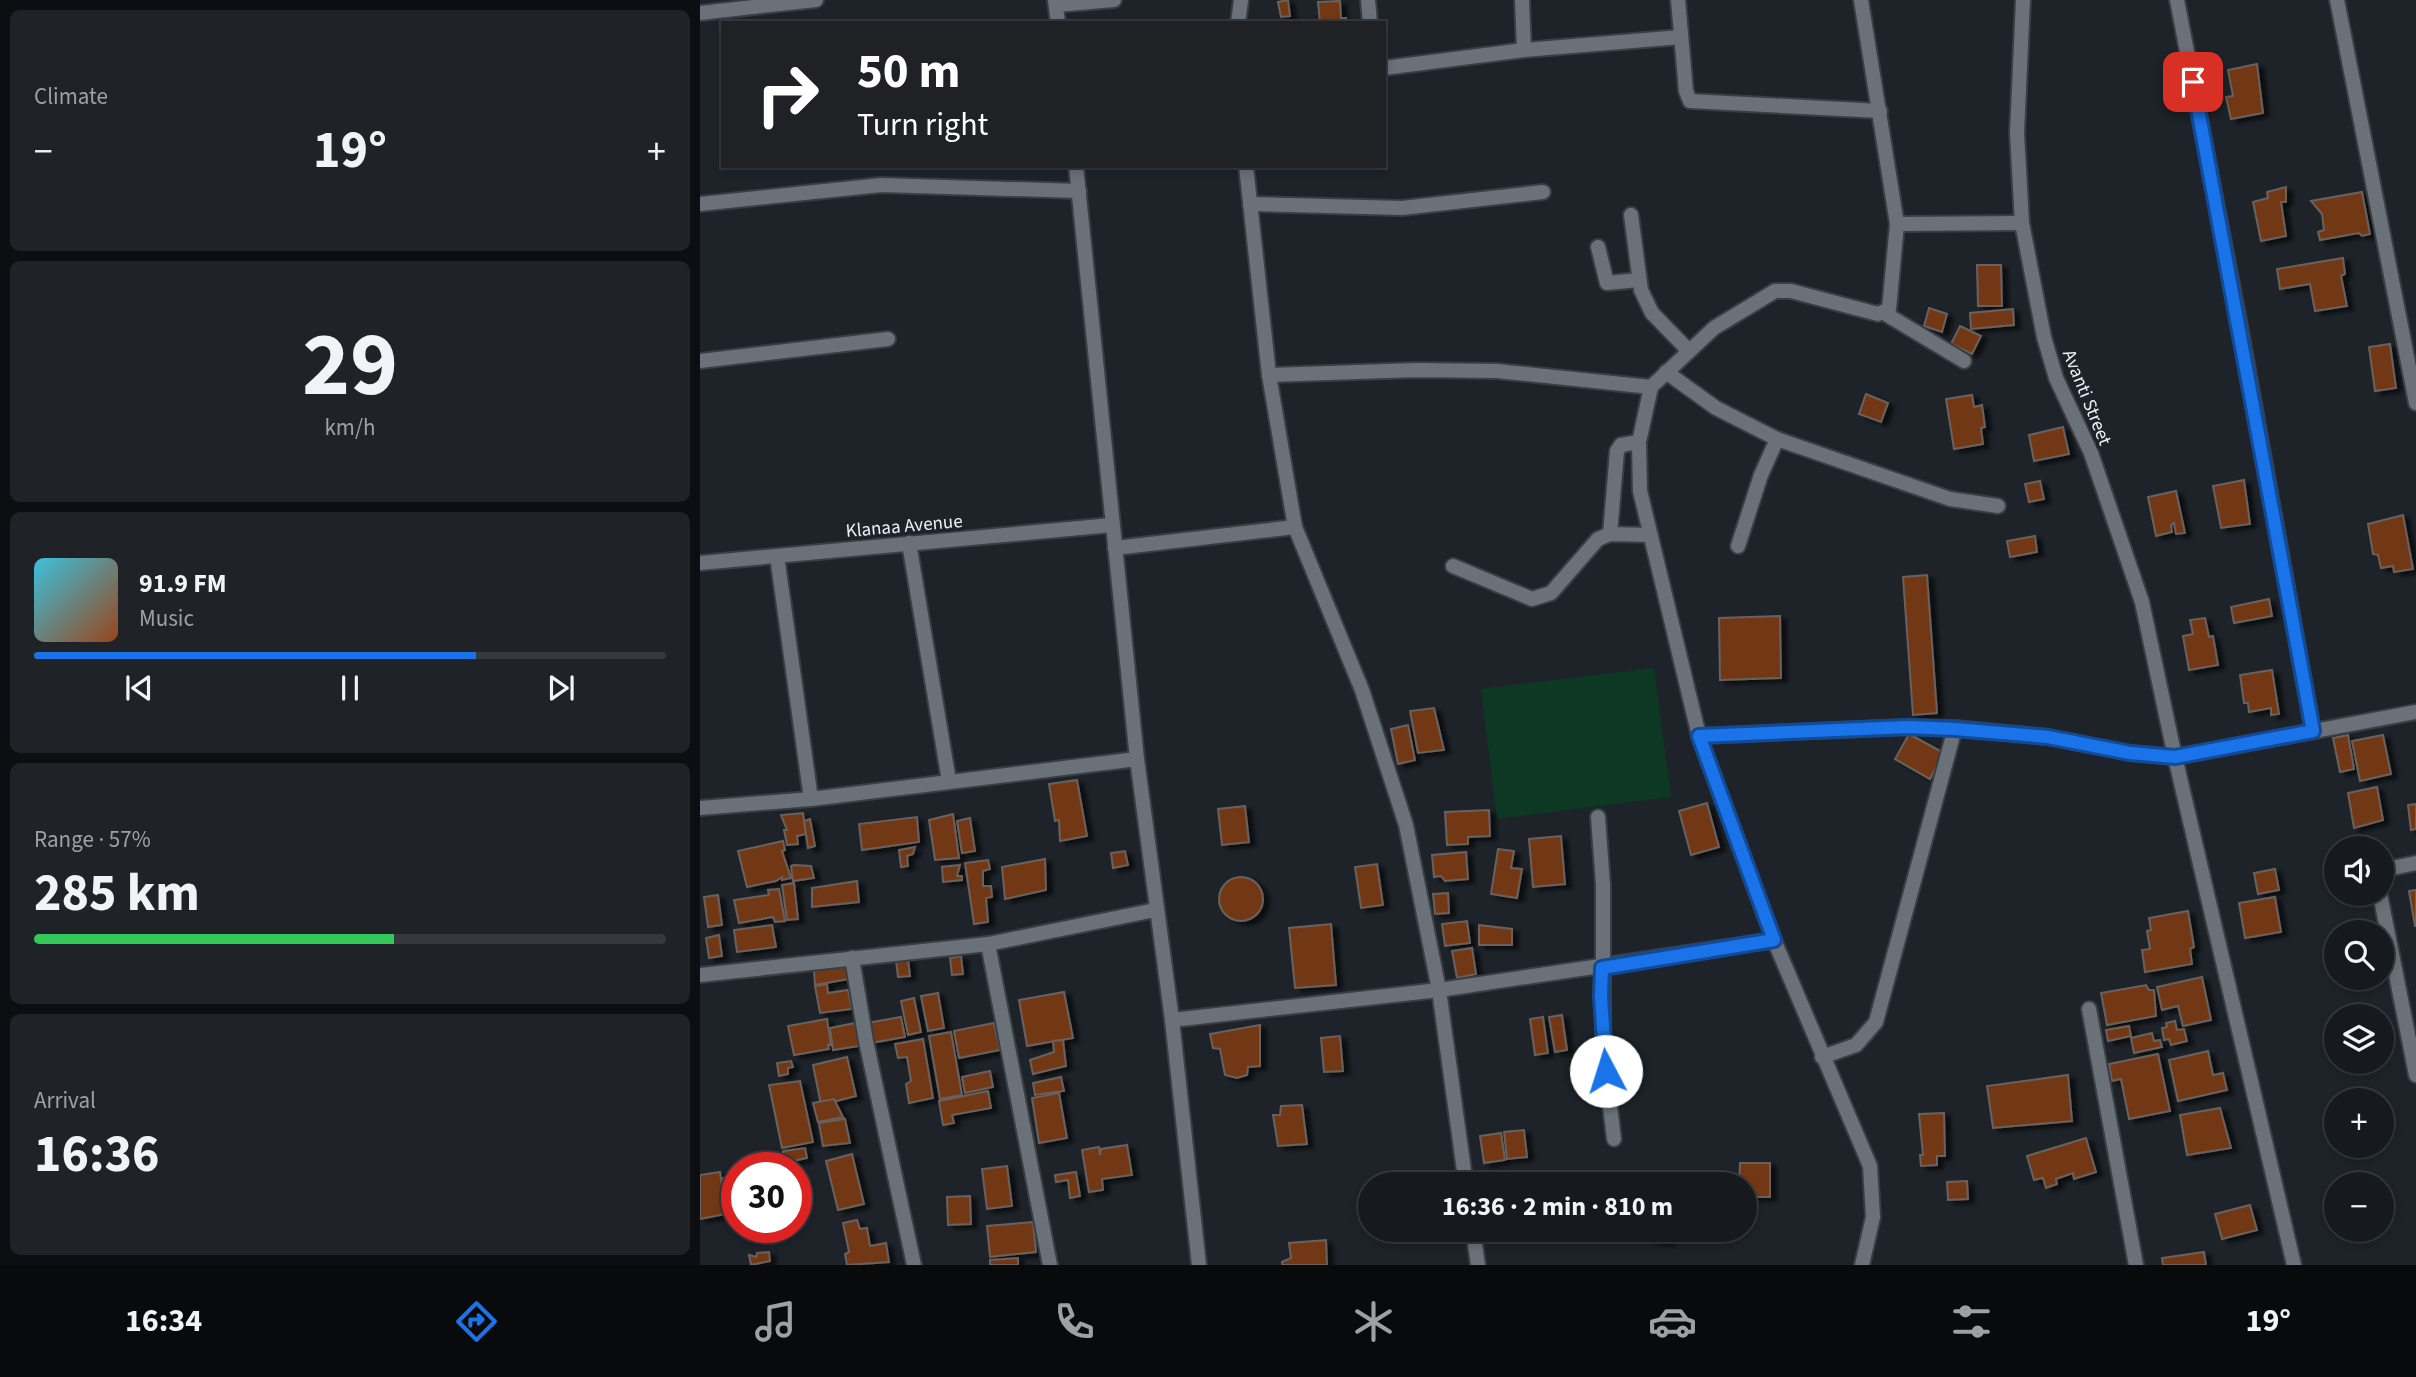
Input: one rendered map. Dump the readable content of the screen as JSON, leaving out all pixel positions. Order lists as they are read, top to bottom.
{
  "streets": {
    "street": ["Avanti Street", "Klanaa Avenue"]
  },
  "page": {
    "tile": [
      "Climate",
      ["29", "km/h"],
      ["Range · 57%", "285 km"],
      ["Arrival", "16:36"]
    ],
    "turn": ["50 m", "Turn right"],
    "heat": ["−", "19°", "+"],
    "song": ["91.9 FM", "Music"],
    "map_buttons": ["+", "−"],
    "limit": "30",
    "trip": "16:36 · 2 min · 810 m",
    "tabs": ["16:34", "19°"]
  }
}
